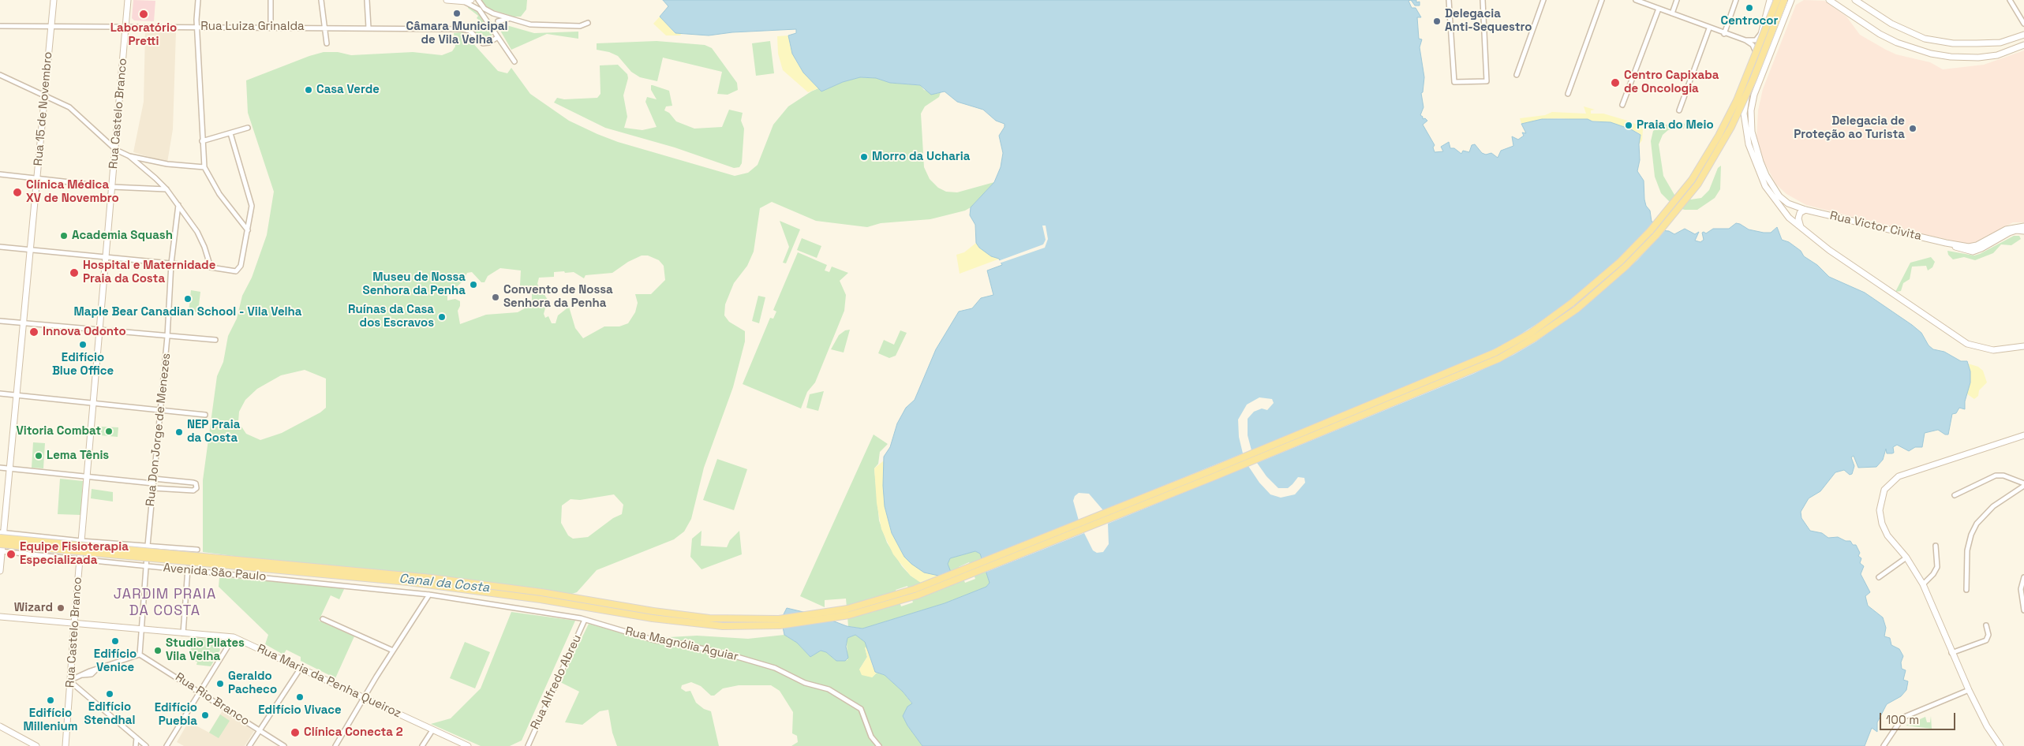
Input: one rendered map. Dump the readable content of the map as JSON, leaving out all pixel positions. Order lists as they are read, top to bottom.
{
  "streets": {
    "street": [
      "Rua Luiza Grinalda",
      "Rua 15 de Novembro",
      "Rua Castelo Branco",
      "Rua Victor Civita",
      "Rua Don Jorge de Menezes",
      "Avenida São Paulo",
      "Rua Magnólia Aguiar",
      "Rua Maria da Penha Queiroz",
      "Rua Alfredo Abreu",
      "Rua Rio Branco"
    ]
  },
  "crossings": [
    ["Rua Luiza Grinalda", "Rua 15 de Novembro"],
    ["Rua Luiza Grinalda", "Rua Castelo Branco"],
    ["Rua 15 de Novembro", "Avenida São Paulo"],
    ["Rua Castelo Branco", "Avenida São Paulo"],
    ["Rua Don Jorge de Menezes", "Avenida São Paulo"],
    ["Rua Don Jorge de Menezes", "Rua Rio Branco"],
    ["Avenida São Paulo", "Rua Magnólia Aguiar"],
    ["Rua Magnólia Aguiar", "Rua Alfredo Abreu"]
  ],
  "districts": ["JARDIM PRAIA DA COSTA"],
  "water": ["Canal da Costa"],
  "places": [
    "Centrocor",
    "Câmara Municipal de Vila Velha",
    "Laboratório Pretti",
    "Delegacia Anti-Sequestro",
    "Centro Capixaba de Oncologia",
    "Casa Verde",
    "Praia do Meio",
    "Delegacia de Proteção ao Turista",
    "Morro da Ucharia",
    "Clínica Médica XV de Novembro",
    "Academia Squash",
    "Hospital e Maternidade Praia da Costa",
    "Museu de Nossa Senhora da Penha",
    "Convento de Nossa Senhora da Penha",
    "Maple Bear Canadian School - Vila Velha",
    "Ruínas da Casa dos Escravos",
    "Innova Odonto",
    "Edifício Blue Office",
    "Vitoria Combat",
    "NEP Praia da Costa",
    "Lema Tênis",
    "Equipe Fisioterapia Especializada",
    "Wizard",
    "Edifício Venice",
    "Studio Pilates Vila Velha",
    "Geraldo Pacheco",
    "Edifício Stendhal",
    "Edifício Vivace",
    "Edifício Millenium",
    "Edifício Puebla",
    "Clínica Conecta 2"
  ],
  "scale_bar": "100 m"
}
